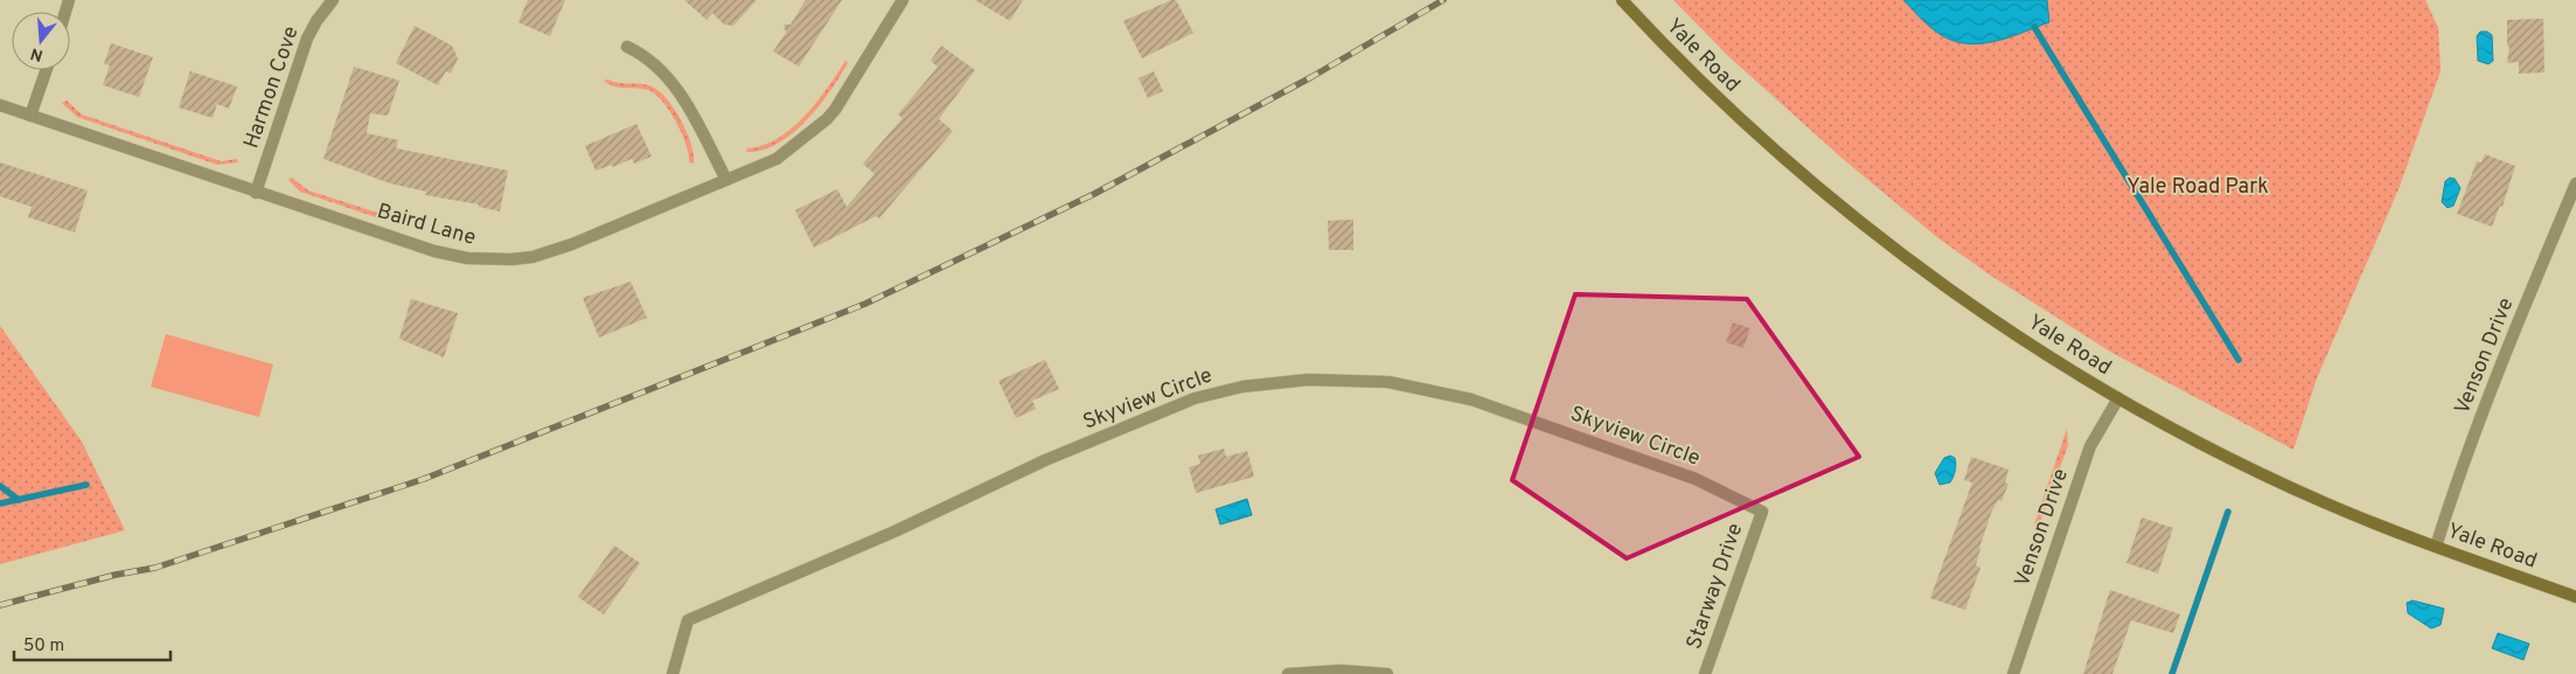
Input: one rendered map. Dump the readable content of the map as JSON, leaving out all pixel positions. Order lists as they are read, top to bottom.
{
  "streets": {
    "main road": ["Yale Road"],
    "street": [
      "Harmon Cove",
      "Baird Lane",
      "Venson Drive",
      "Skyview Circle",
      "Starway Drive"
    ]
  },
  "crossings": [
    ["Yale Road", "Venson Drive"],
    ["Harmon Cove", "Baird Lane"],
    ["Skyview Circle", "Starway Drive"]
  ],
  "parks": ["Yale Road Park"],
  "scale_bar": "50 m",
  "north": "bottom"
}
